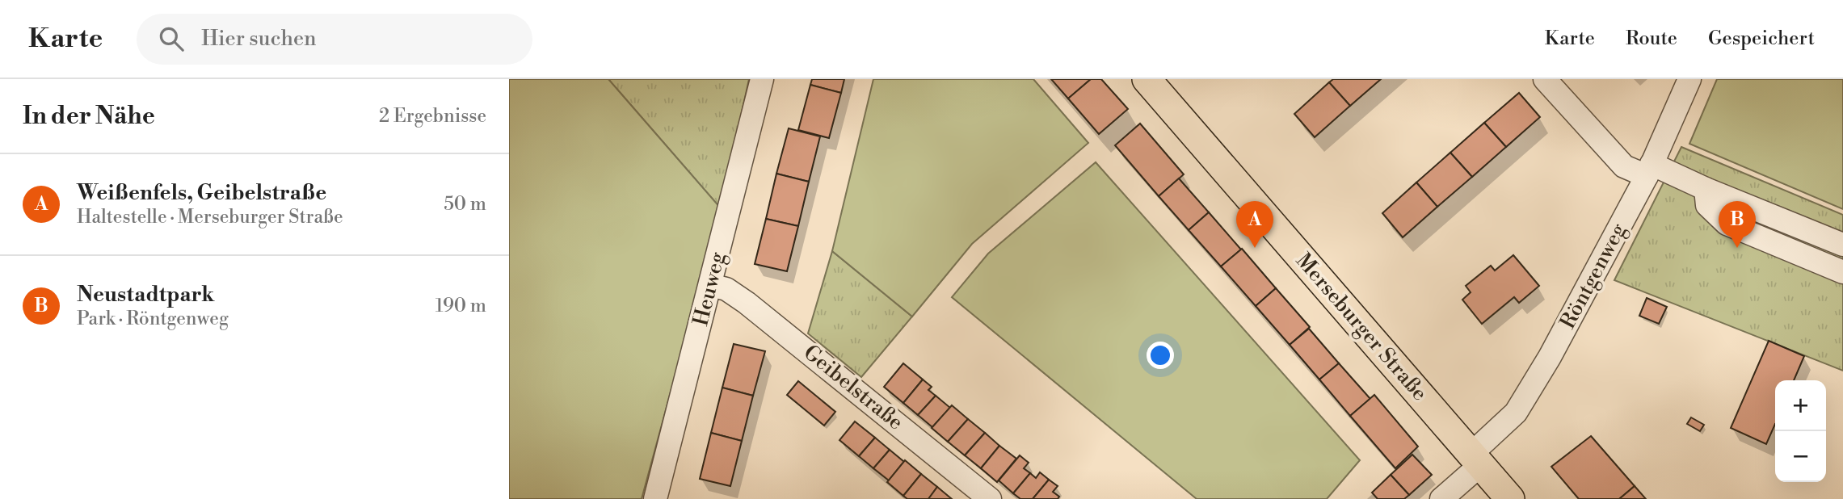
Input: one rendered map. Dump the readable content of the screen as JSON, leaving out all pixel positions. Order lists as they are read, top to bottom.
{
  "streets": {
    "main road": ["Merseburger Straße"],
    "street": ["Röntgenweg", "Heuweg", "Geibelstraße"]
  },
  "crossings": [
    ["Röntgenweg", "Merseburger Straße"],
    ["Heuweg", "Geibelstraße"]
  ],
  "page": {
    "header": "Karte",
    "search": "Hier suchen",
    "nav": ["Karte", "Route", "Gespeichert"],
    "heading": ["In der Nähe", "2 Ergebnisse"],
    "list": [
      {
        "mark": "A",
        "name": "Weißenfels, Geibelstraße",
        "note": "Haltestelle · Merseburger Straße",
        "value": "50 m"
      },
      {
        "mark": "B",
        "name": "Neustadtpark",
        "note": "Park · Röntgenweg",
        "value": "190 m"
      }
    ],
    "pins": ["A", "B"],
    "map_buttons": ["+", "−"]
  }
}
